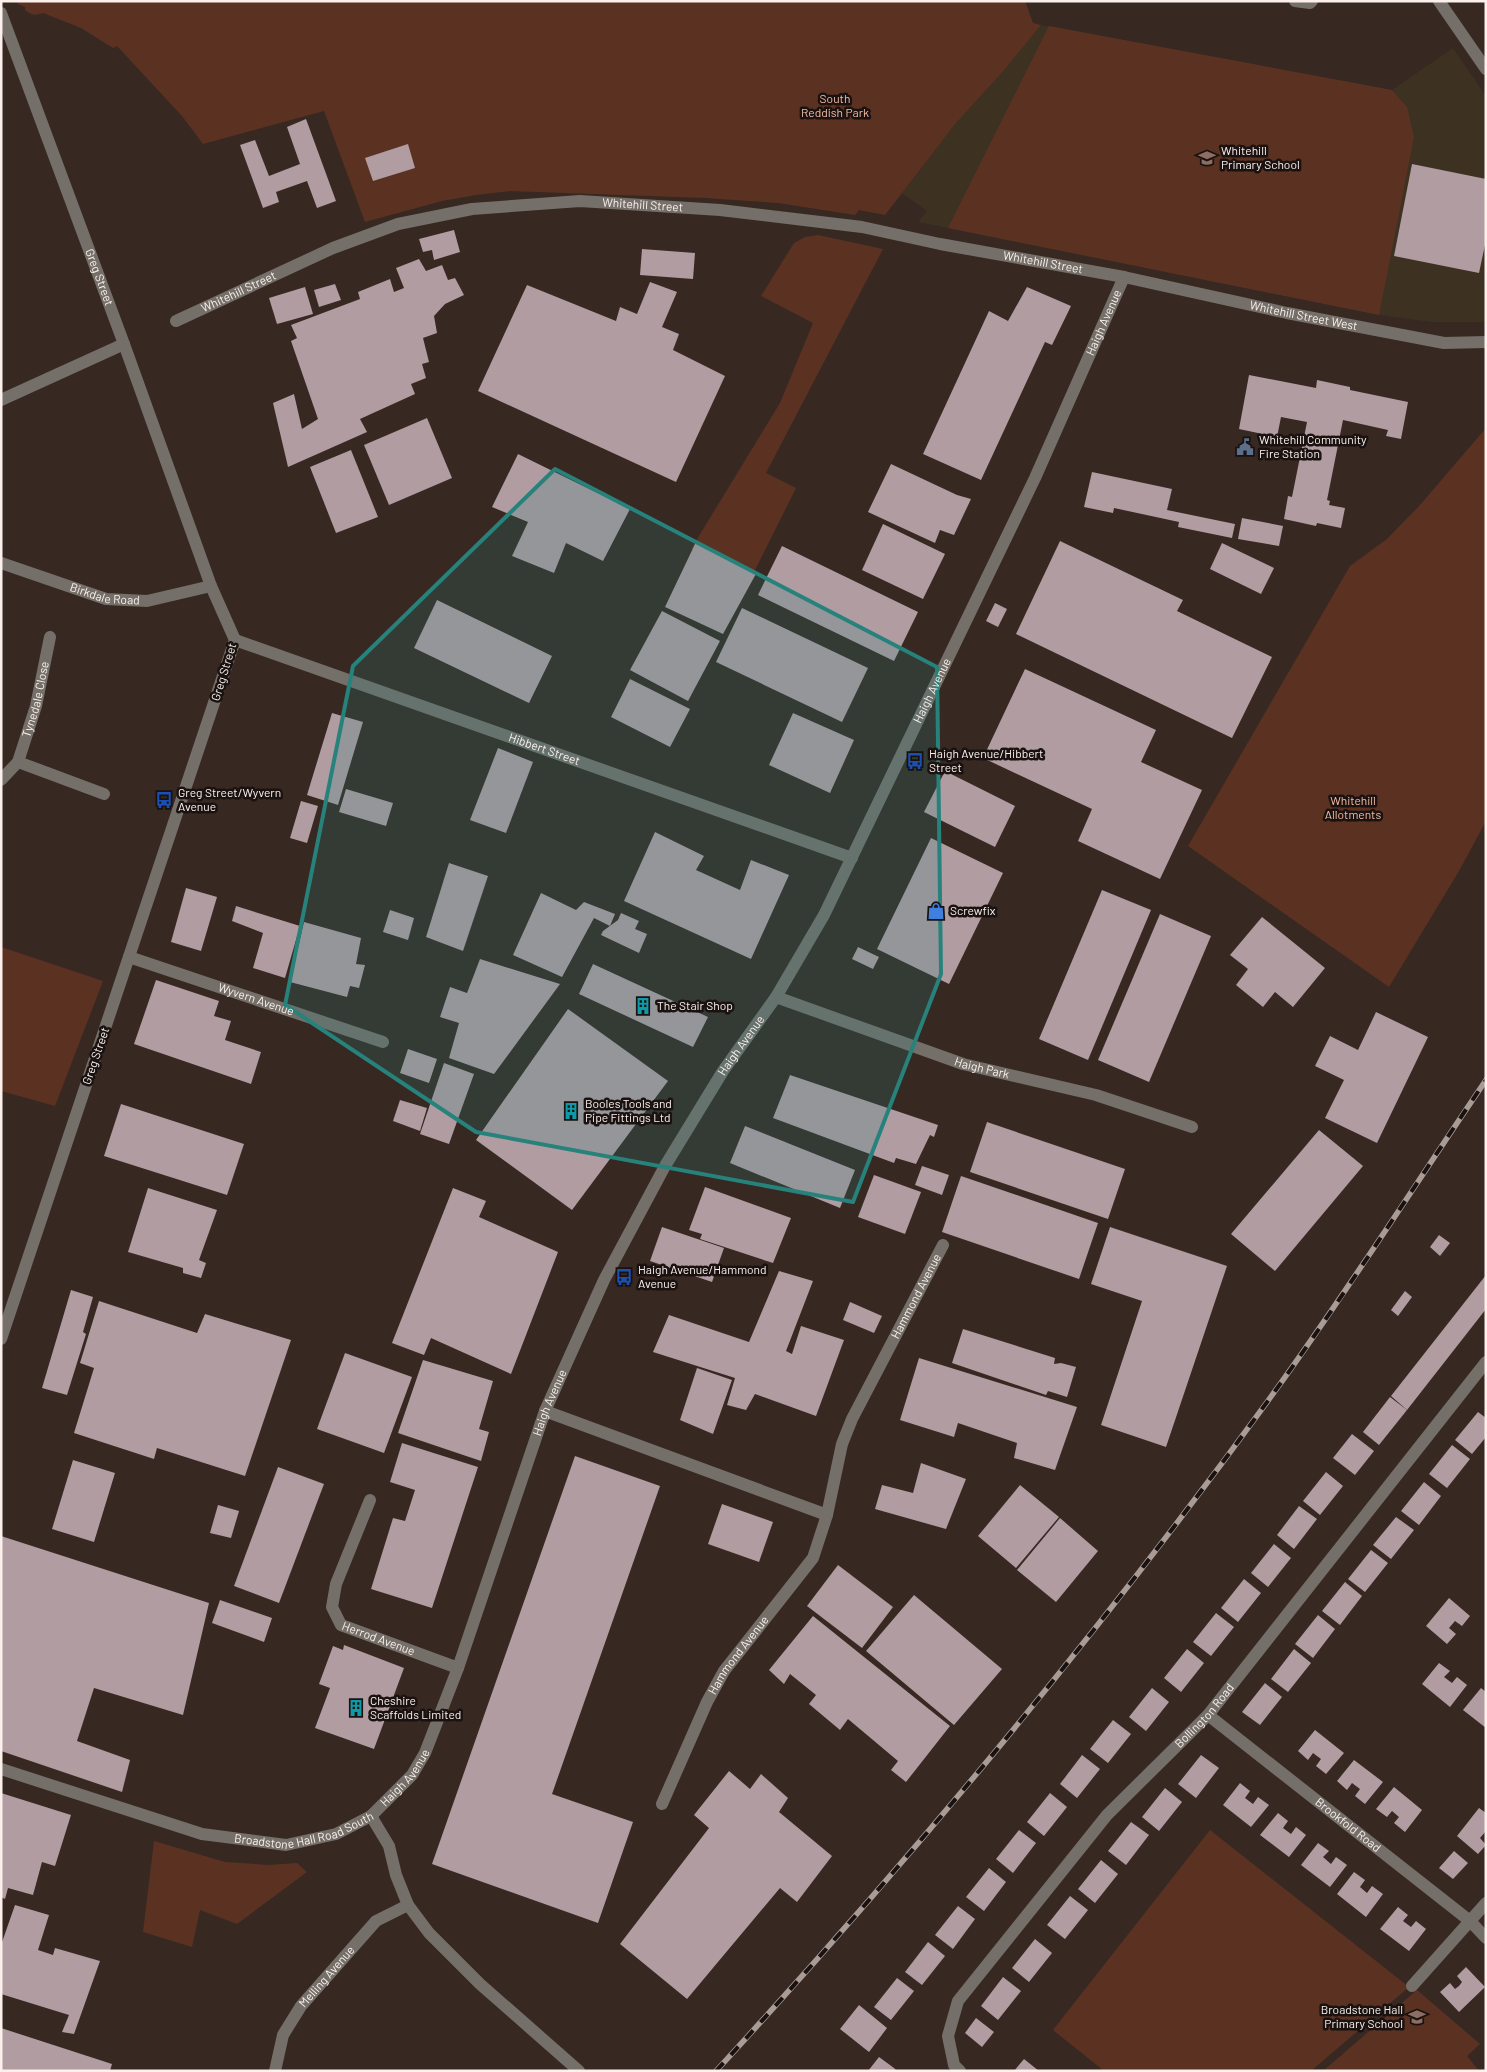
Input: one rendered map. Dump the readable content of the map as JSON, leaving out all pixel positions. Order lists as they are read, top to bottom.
{
  "streets": {
    "street": [
      "Whitehill Street",
      "Greg Street",
      "Whitehill Street West",
      "Haigh Avenue",
      "Birkdale Road",
      "Tynedale Close",
      "Hibbert Street",
      "Wyvern Avenue",
      "Haigh Park",
      "Hammond Avenue",
      "Herrod Avenue",
      "Bollington Road",
      "Brookfold Road",
      "Broadstone Hall Road South",
      "Melling Avenue"
    ]
  },
  "crossings": [
    ["Whitehill Street", "Whitehill Street West"],
    ["Whitehill Street", "Haigh Avenue"],
    ["Greg Street", "Birkdale Road"],
    ["Greg Street", "Hibbert Street"],
    ["Greg Street", "Wyvern Avenue"],
    ["Whitehill Street West", "Haigh Avenue"],
    ["Haigh Avenue", "Hibbert Street"],
    ["Haigh Avenue", "Haigh Park"],
    ["Haigh Avenue", "Herrod Avenue"],
    ["Haigh Avenue", "Broadstone Hall Road South"],
    ["Bollington Road", "Brookfold Road"],
    ["Broadstone Hall Road South", "Melling Avenue"]
  ],
  "parks": ["South Reddish Park", "Whitehill Allotments"],
  "places": {
    "school or university": ["Whitehill Primary School", "Broadstone Hall Primary School"],
    "public building": ["Whitehill Community Fire Station"],
    "bus stop": ["Haigh Avenue/Hibbert Street", "Greg Street/Wyvern Avenue", "Haigh Avenue/Hammond Avenue"],
    "shop": ["Screwfix"],
    "building": ["The Stair Shop", "Booles Tools and Pipe Fittings Ltd", "Cheshire Scaffolds Limited"]
  }
}
